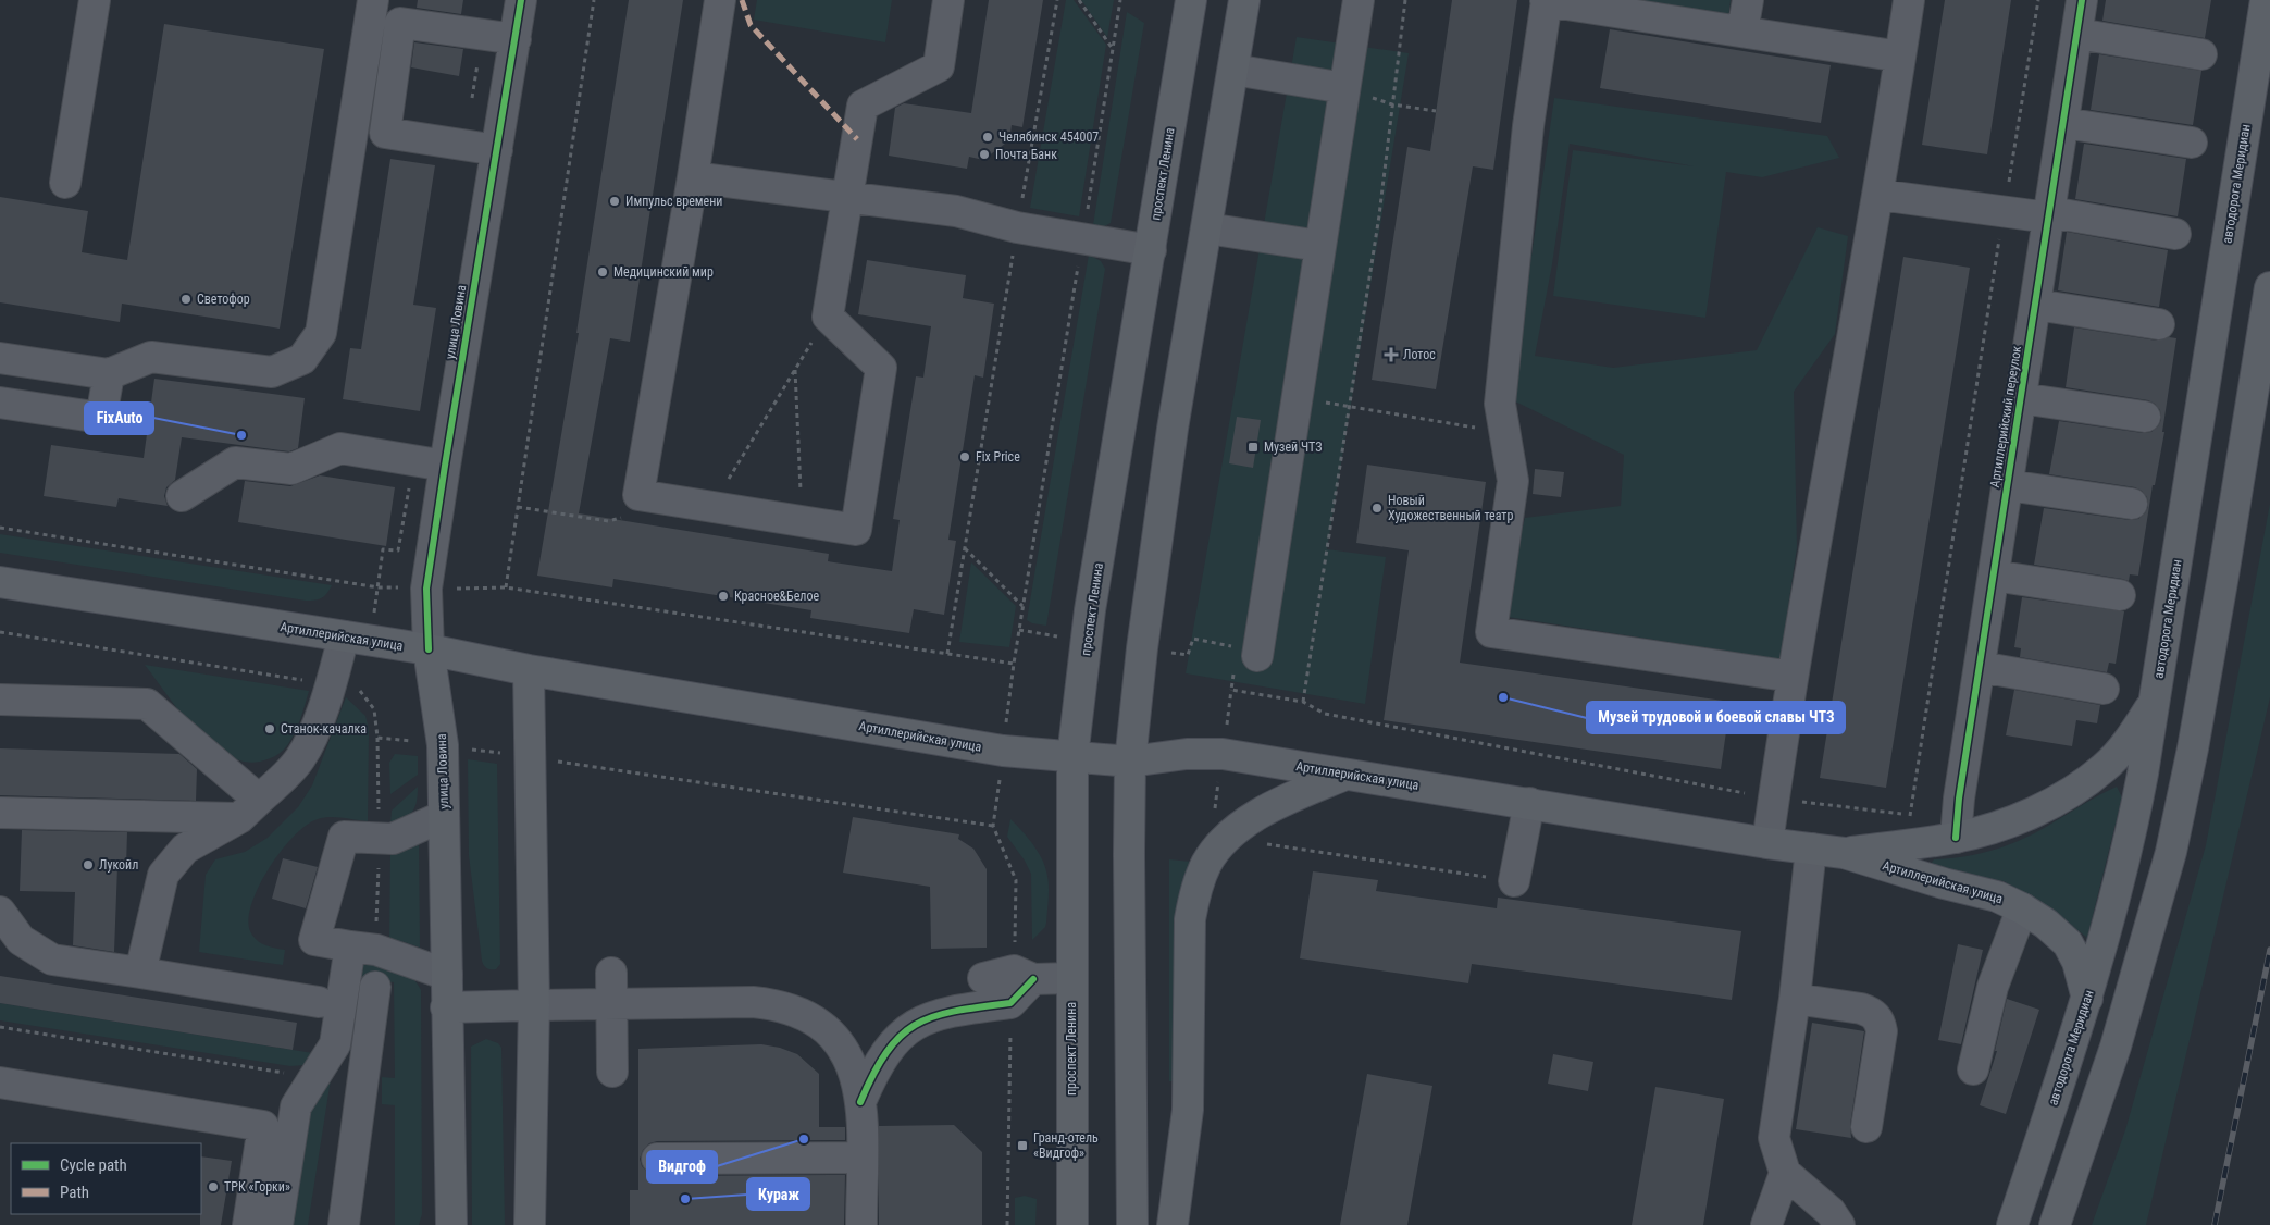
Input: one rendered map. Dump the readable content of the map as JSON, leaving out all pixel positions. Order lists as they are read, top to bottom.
{
  "streets": {
    "main road": [
      "проспект Ленина",
      "автодорога Меридиан",
      "улица Ловина",
      "Артиллерийская улица"
    ],
    "street": ["Артиллерийский переулок"]
  },
  "crossings": [
    ["проспект Ленина", "Артиллерийская улица"],
    ["автодорога Меридиан", "Артиллерийская улица"],
    ["улица Ловина", "Артиллерийская улица"],
    ["Артиллерийский переулок", "Артиллерийская улица"]
  ],
  "places": {
    "other": [
      "Челябинск 454007",
      "Почта Банк",
      "Импульс времени",
      "Медицинский мир",
      "Светофор",
      "FixAuto",
      "Fix Price",
      "Новый Художественный театр",
      "Красное&Белое",
      "Музей трудовой и боевой славы ЧТЗ",
      "Станок-качалка",
      "Лукойл",
      "Видгоф",
      "ТРК «Горки»",
      "Кураж"
    ],
    "health": ["Лотос"],
    "transit": ["Музей ЧТЗ", "Гранд-отель «Видгоф»"]
  },
  "legend": ["Cycle path", "Path"]
}
